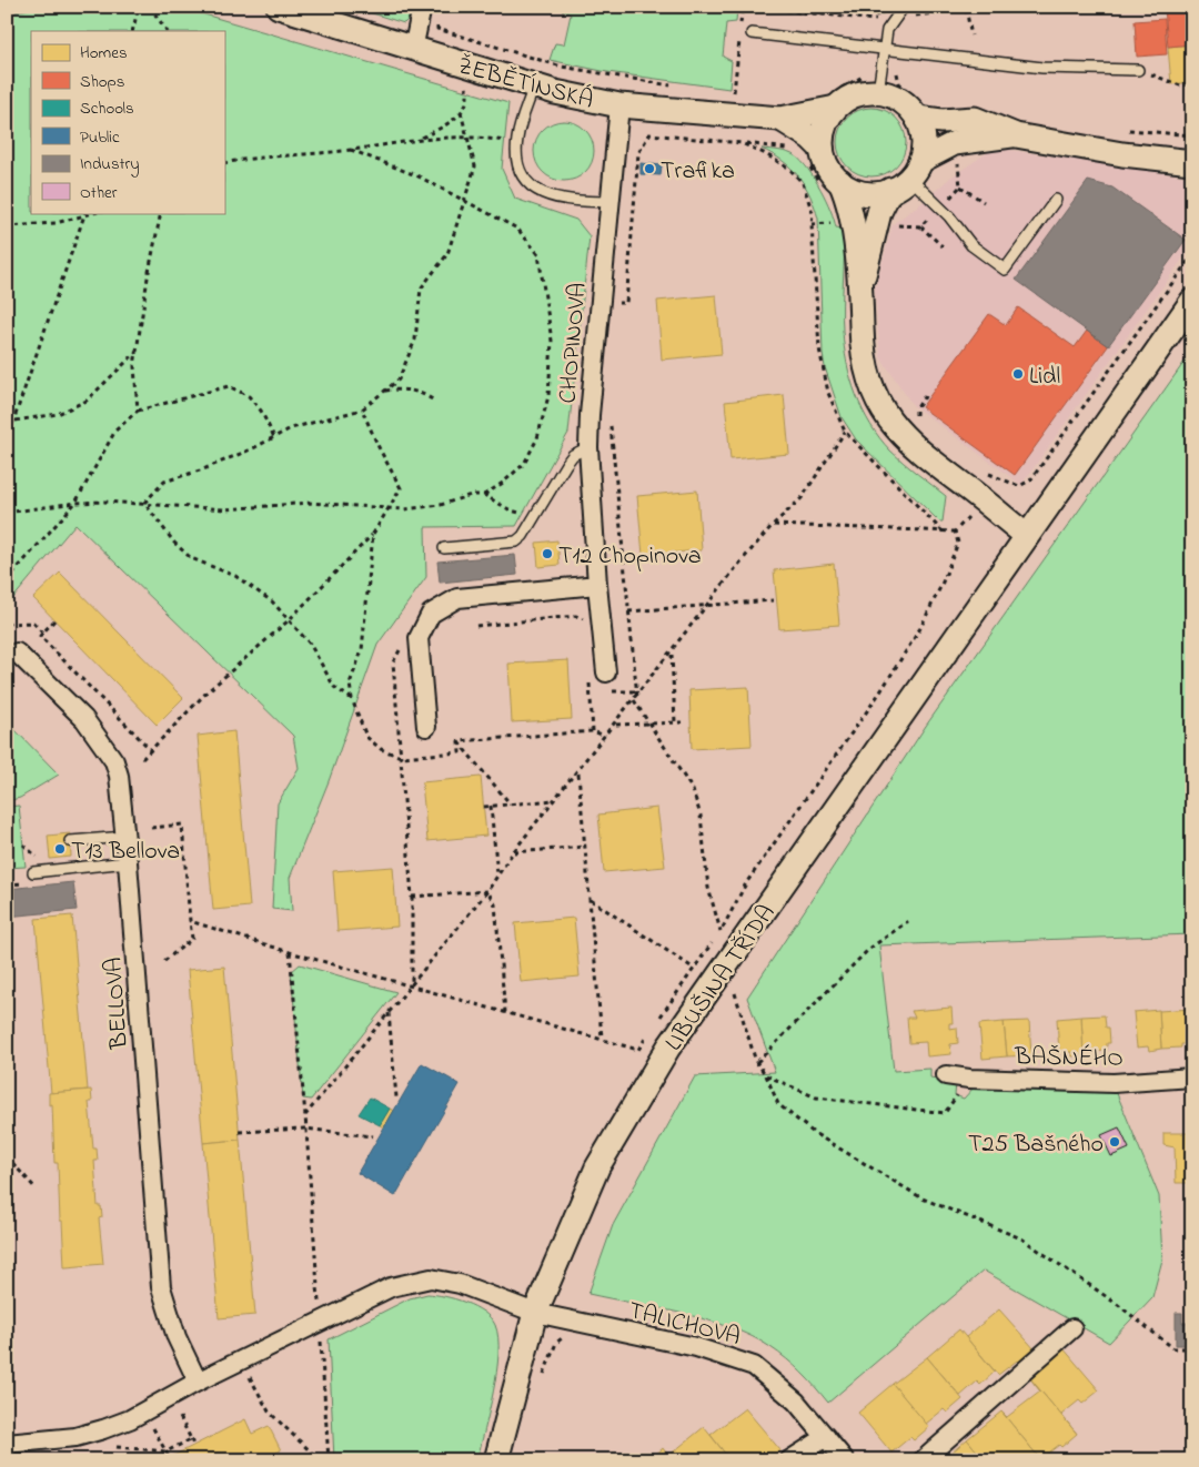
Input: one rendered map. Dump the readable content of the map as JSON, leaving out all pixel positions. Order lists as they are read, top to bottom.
{
  "streets": {
    "street": [
      "ŽEBĚTÍNSKÁ",
      "CHOPINOVA",
      "LIBUŠINA TŘÍDA",
      "BELLOVA",
      "BAŠNÉHO",
      "TALICHOVA"
    ]
  },
  "crossings": [
    ["ŽEBĚTÍNSKÁ", "CHOPINOVA"],
    ["LIBUŠINA TŘÍDA", "TALICHOVA"],
    ["BELLOVA", "TALICHOVA"]
  ],
  "places": [
    "Trafika",
    "Lidl",
    "T12 Chopinova",
    "T13 Bellova",
    "T25 Bašného"
  ],
  "legend": [
    "Homes",
    "Shops",
    "Schools",
    "Public",
    "Industry",
    "Other"
  ]
}
